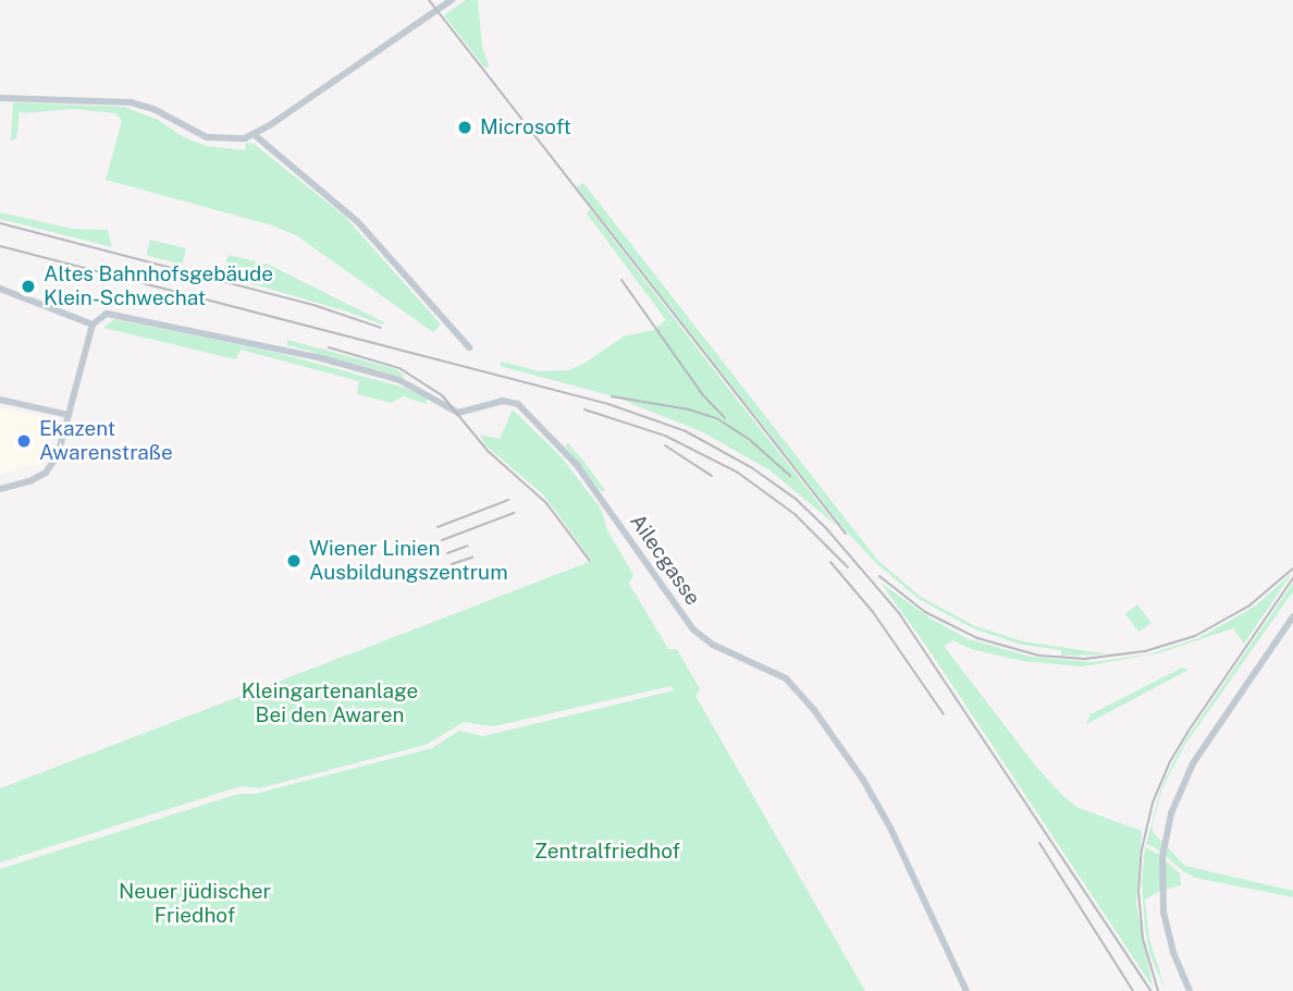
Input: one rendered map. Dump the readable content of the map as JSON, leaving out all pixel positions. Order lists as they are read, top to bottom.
{
  "streets": {
    "street": ["Ailecgasse"]
  },
  "parks": ["Kleingartenanlage Bei den Awaren", "Zentralfriedhof", "Neuer jüdischer Friedhof"],
  "places": [
    "Microsoft",
    "Altes Bahnhofsgebäude Klein-Schwechat",
    "Ekazent Awarenstraße",
    "Wiener Linien Ausbildungszentrum"
  ]
}
